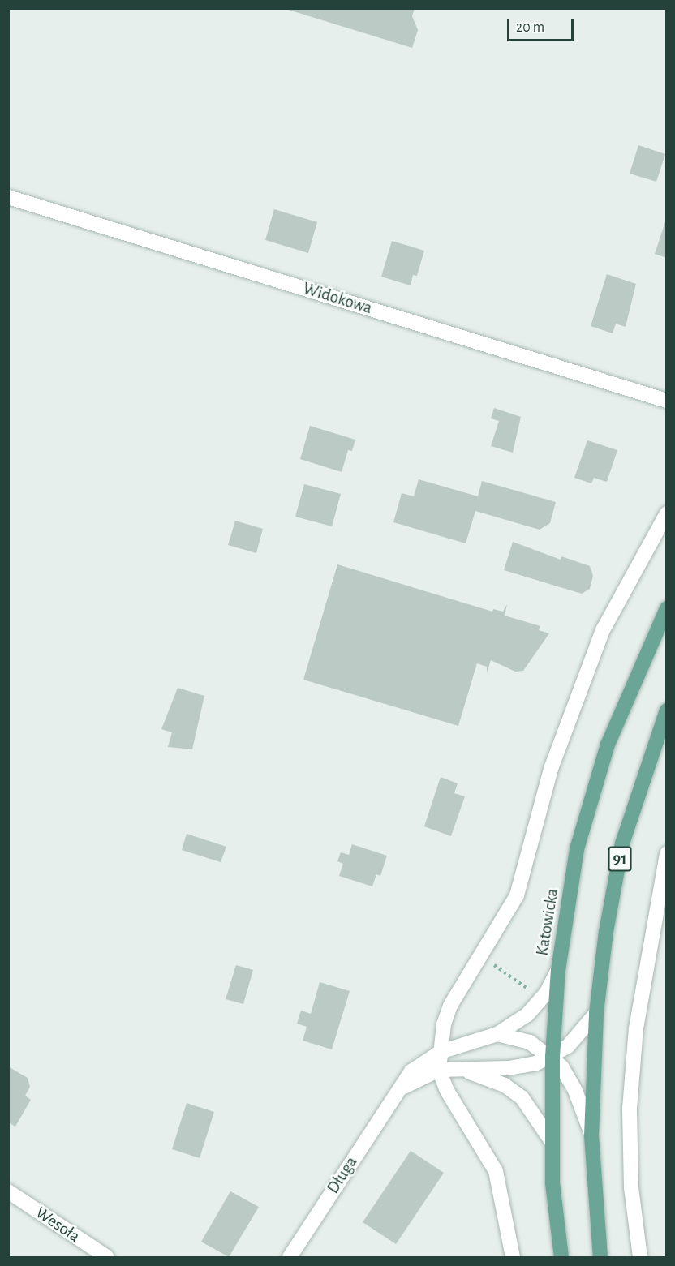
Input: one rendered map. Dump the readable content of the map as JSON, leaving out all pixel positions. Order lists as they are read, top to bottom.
{
  "streets": {
    "main road": ["91", "Katowicka"],
    "street": ["Widokowa", "Długa", "Wesoła"]
  },
  "crossings": [
    ["91", "Długa"],
    ["Katowicka", "Długa"]
  ],
  "scale_bar": "20 m"
}
